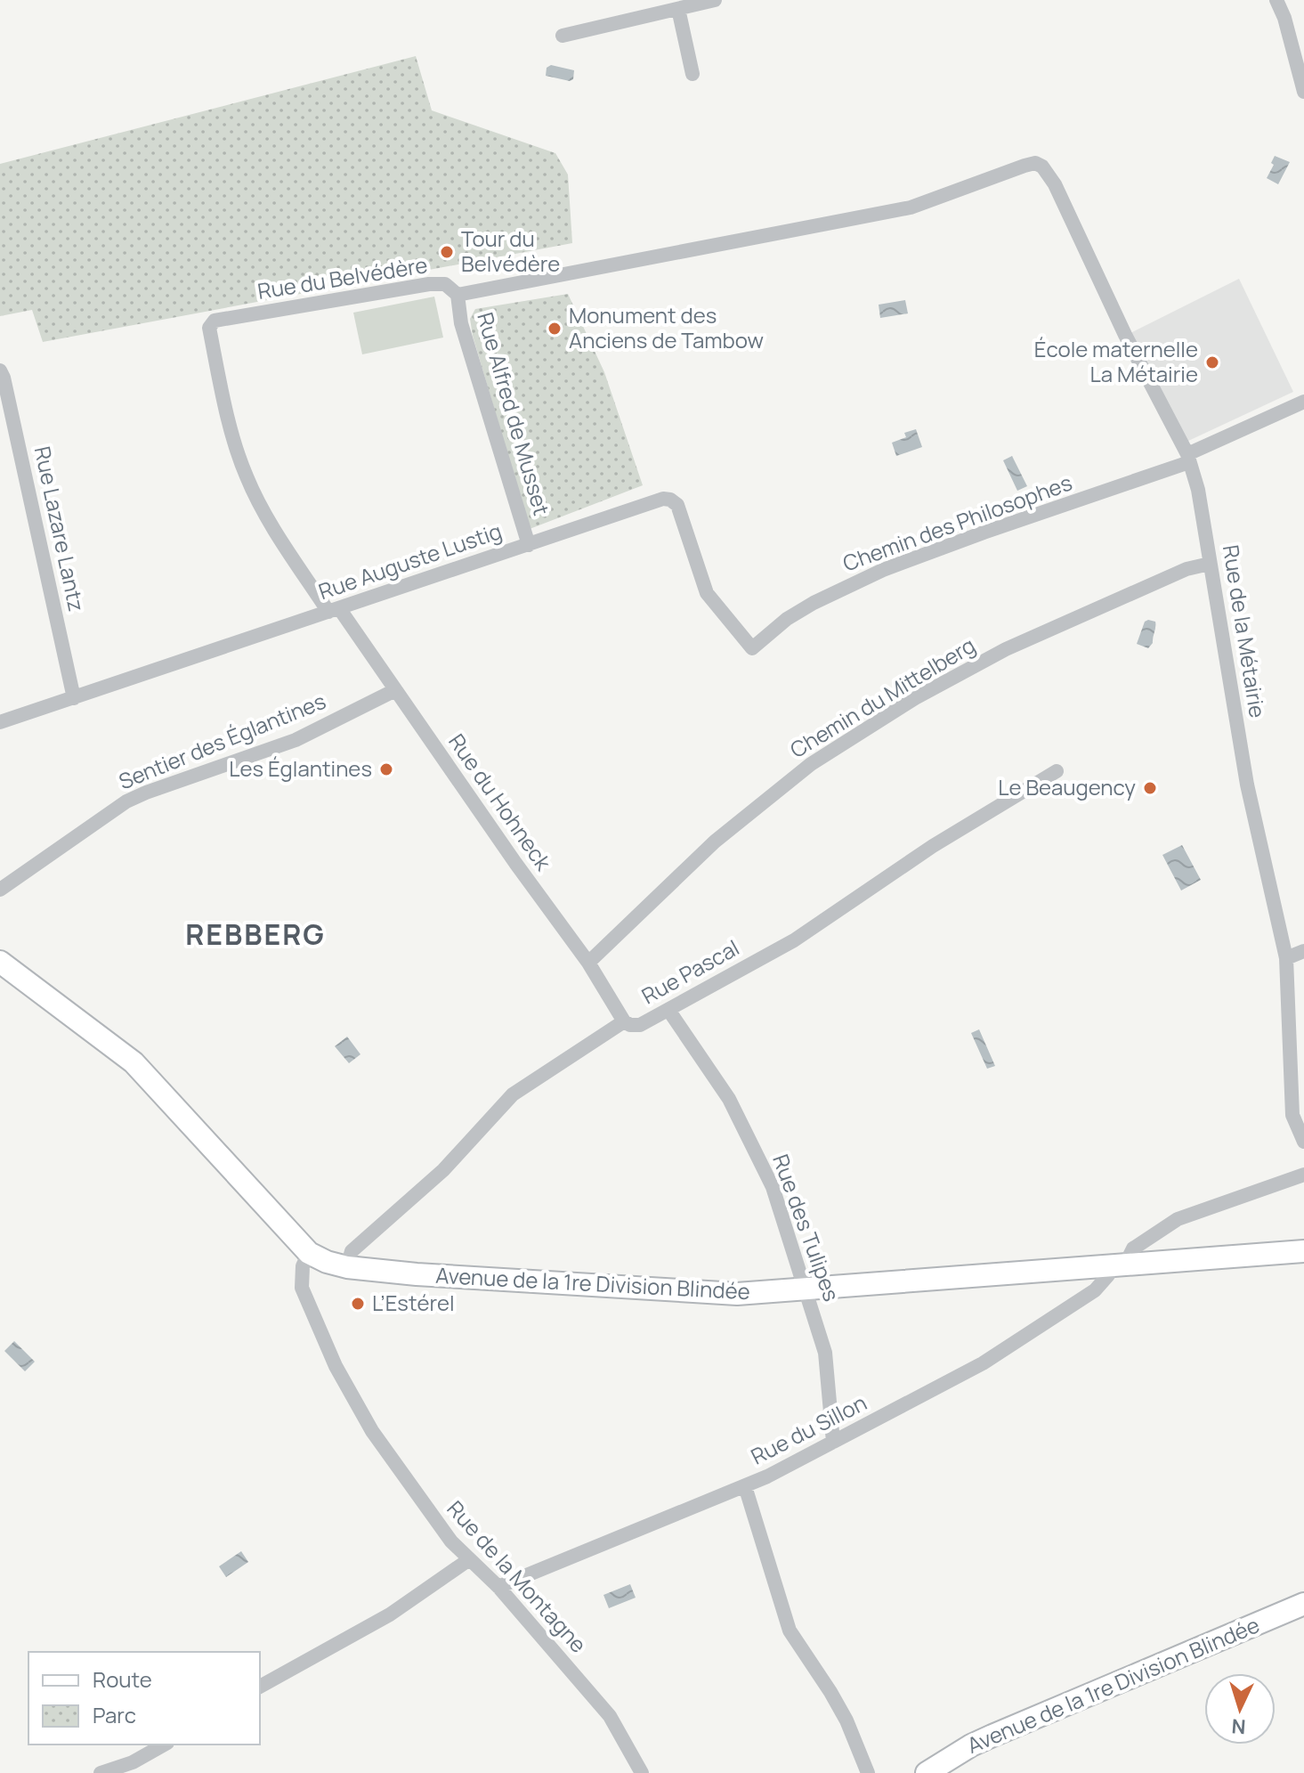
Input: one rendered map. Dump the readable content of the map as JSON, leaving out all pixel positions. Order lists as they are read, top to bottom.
{
  "streets": {
    "main road": ["Avenue de la 1re Division Blindée"],
    "street": [
      "Rue du Belvédère",
      "Rue Alfred de Musset",
      "Chemin des Philosophes",
      "Rue Lazare Lantz",
      "Rue Auguste Lustig",
      "Rue de la Métairie",
      "Chemin du Mittelberg",
      "Sentier des Églantines",
      "Rue du Hohneck",
      "Rue Pascal",
      "Rue des Tulipes",
      "Rue du Sillon",
      "Rue de la Montagne"
    ]
  },
  "crossings": [
    ["Rue du Belvédère", "Rue Alfred de Musset"],
    ["Rue du Belvédère", "Rue Auguste Lustig"],
    ["Rue du Belvédère", "Rue de la Métairie"],
    ["Rue du Belvédère", "Rue du Hohneck"],
    ["Rue Alfred de Musset", "Rue Auguste Lustig"],
    ["Chemin des Philosophes", "Rue Auguste Lustig"],
    ["Chemin des Philosophes", "Rue de la Métairie"],
    ["Rue Lazare Lantz", "Rue Auguste Lustig"],
    ["Rue Auguste Lustig", "Rue du Hohneck"],
    ["Rue de la Métairie", "Chemin du Mittelberg"],
    ["Chemin du Mittelberg", "Rue du Hohneck"],
    ["Sentier des Églantines", "Rue du Hohneck"],
    ["Rue du Hohneck", "Rue Pascal"],
    ["Rue Pascal", "Rue des Tulipes"],
    ["Rue Pascal", "Avenue de la 1re Division Blindée"],
    ["Rue des Tulipes", "Avenue de la 1re Division Blindée"],
    ["Rue des Tulipes", "Rue du Sillon"],
    ["Avenue de la 1re Division Blindée", "Rue du Sillon"],
    ["Avenue de la 1re Division Blindée", "Rue de la Montagne"],
    ["Rue du Sillon", "Rue de la Montagne"]
  ],
  "districts": ["REBBERG"],
  "places": [
    "Tour du Belvédère",
    "Monument des Anciens de Tambow",
    "École maternelle La Métairie",
    "Les Églantines",
    "Le Beaugency",
    "L’Estérel"
  ],
  "legend": ["Route", "Parc"],
  "north": "bottom"
}
